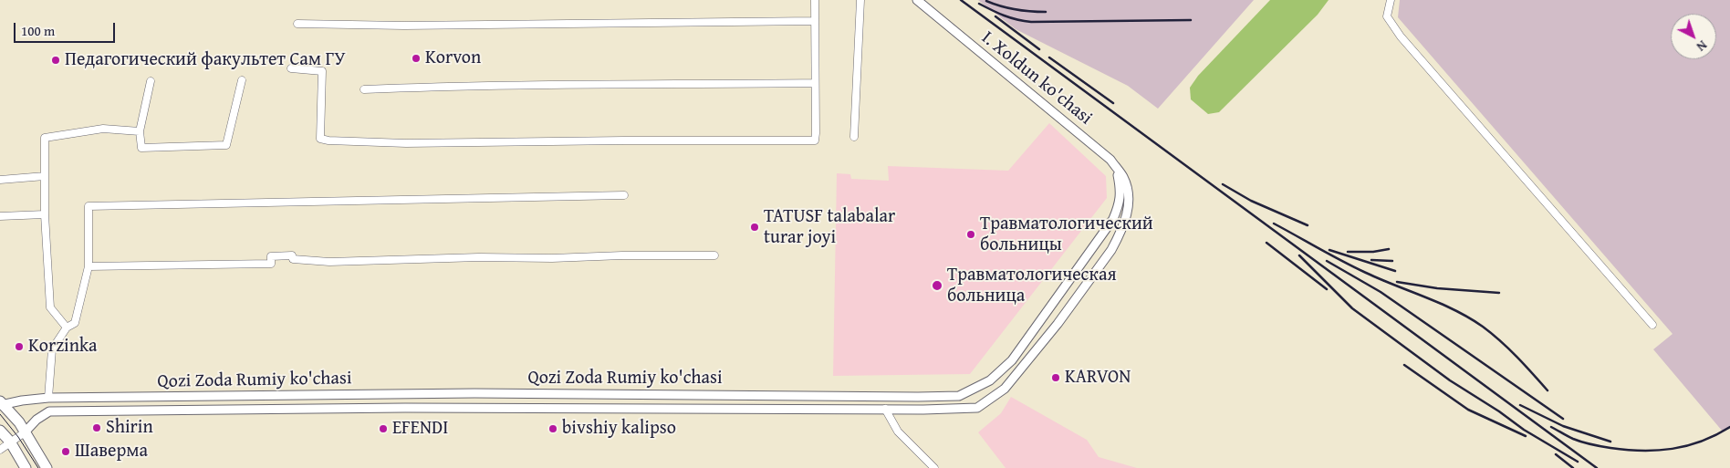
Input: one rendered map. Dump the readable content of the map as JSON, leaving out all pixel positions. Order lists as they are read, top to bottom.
{
  "streets": {
    "street": ["I. Xoldun ko'chasi", "Qozi Zoda Rumiy ko'chasi"]
  },
  "crossings": [
    ["I. Xoldun ko'chasi", "Qozi Zoda Rumiy ko'chasi"]
  ],
  "places": [
    "Korvon",
    "Педагогический факультет Сам ГУ",
    "TATUSF talabalar turar joyi",
    "Травматологический больницы",
    "Травматологическая больница",
    "Korzinka",
    "KARVON",
    "Shirin",
    "EFENDI",
    "bivshiy kalipso",
    "Шаверма"
  ],
  "scale_bar": "100 m",
  "north": "bottom right"
}
